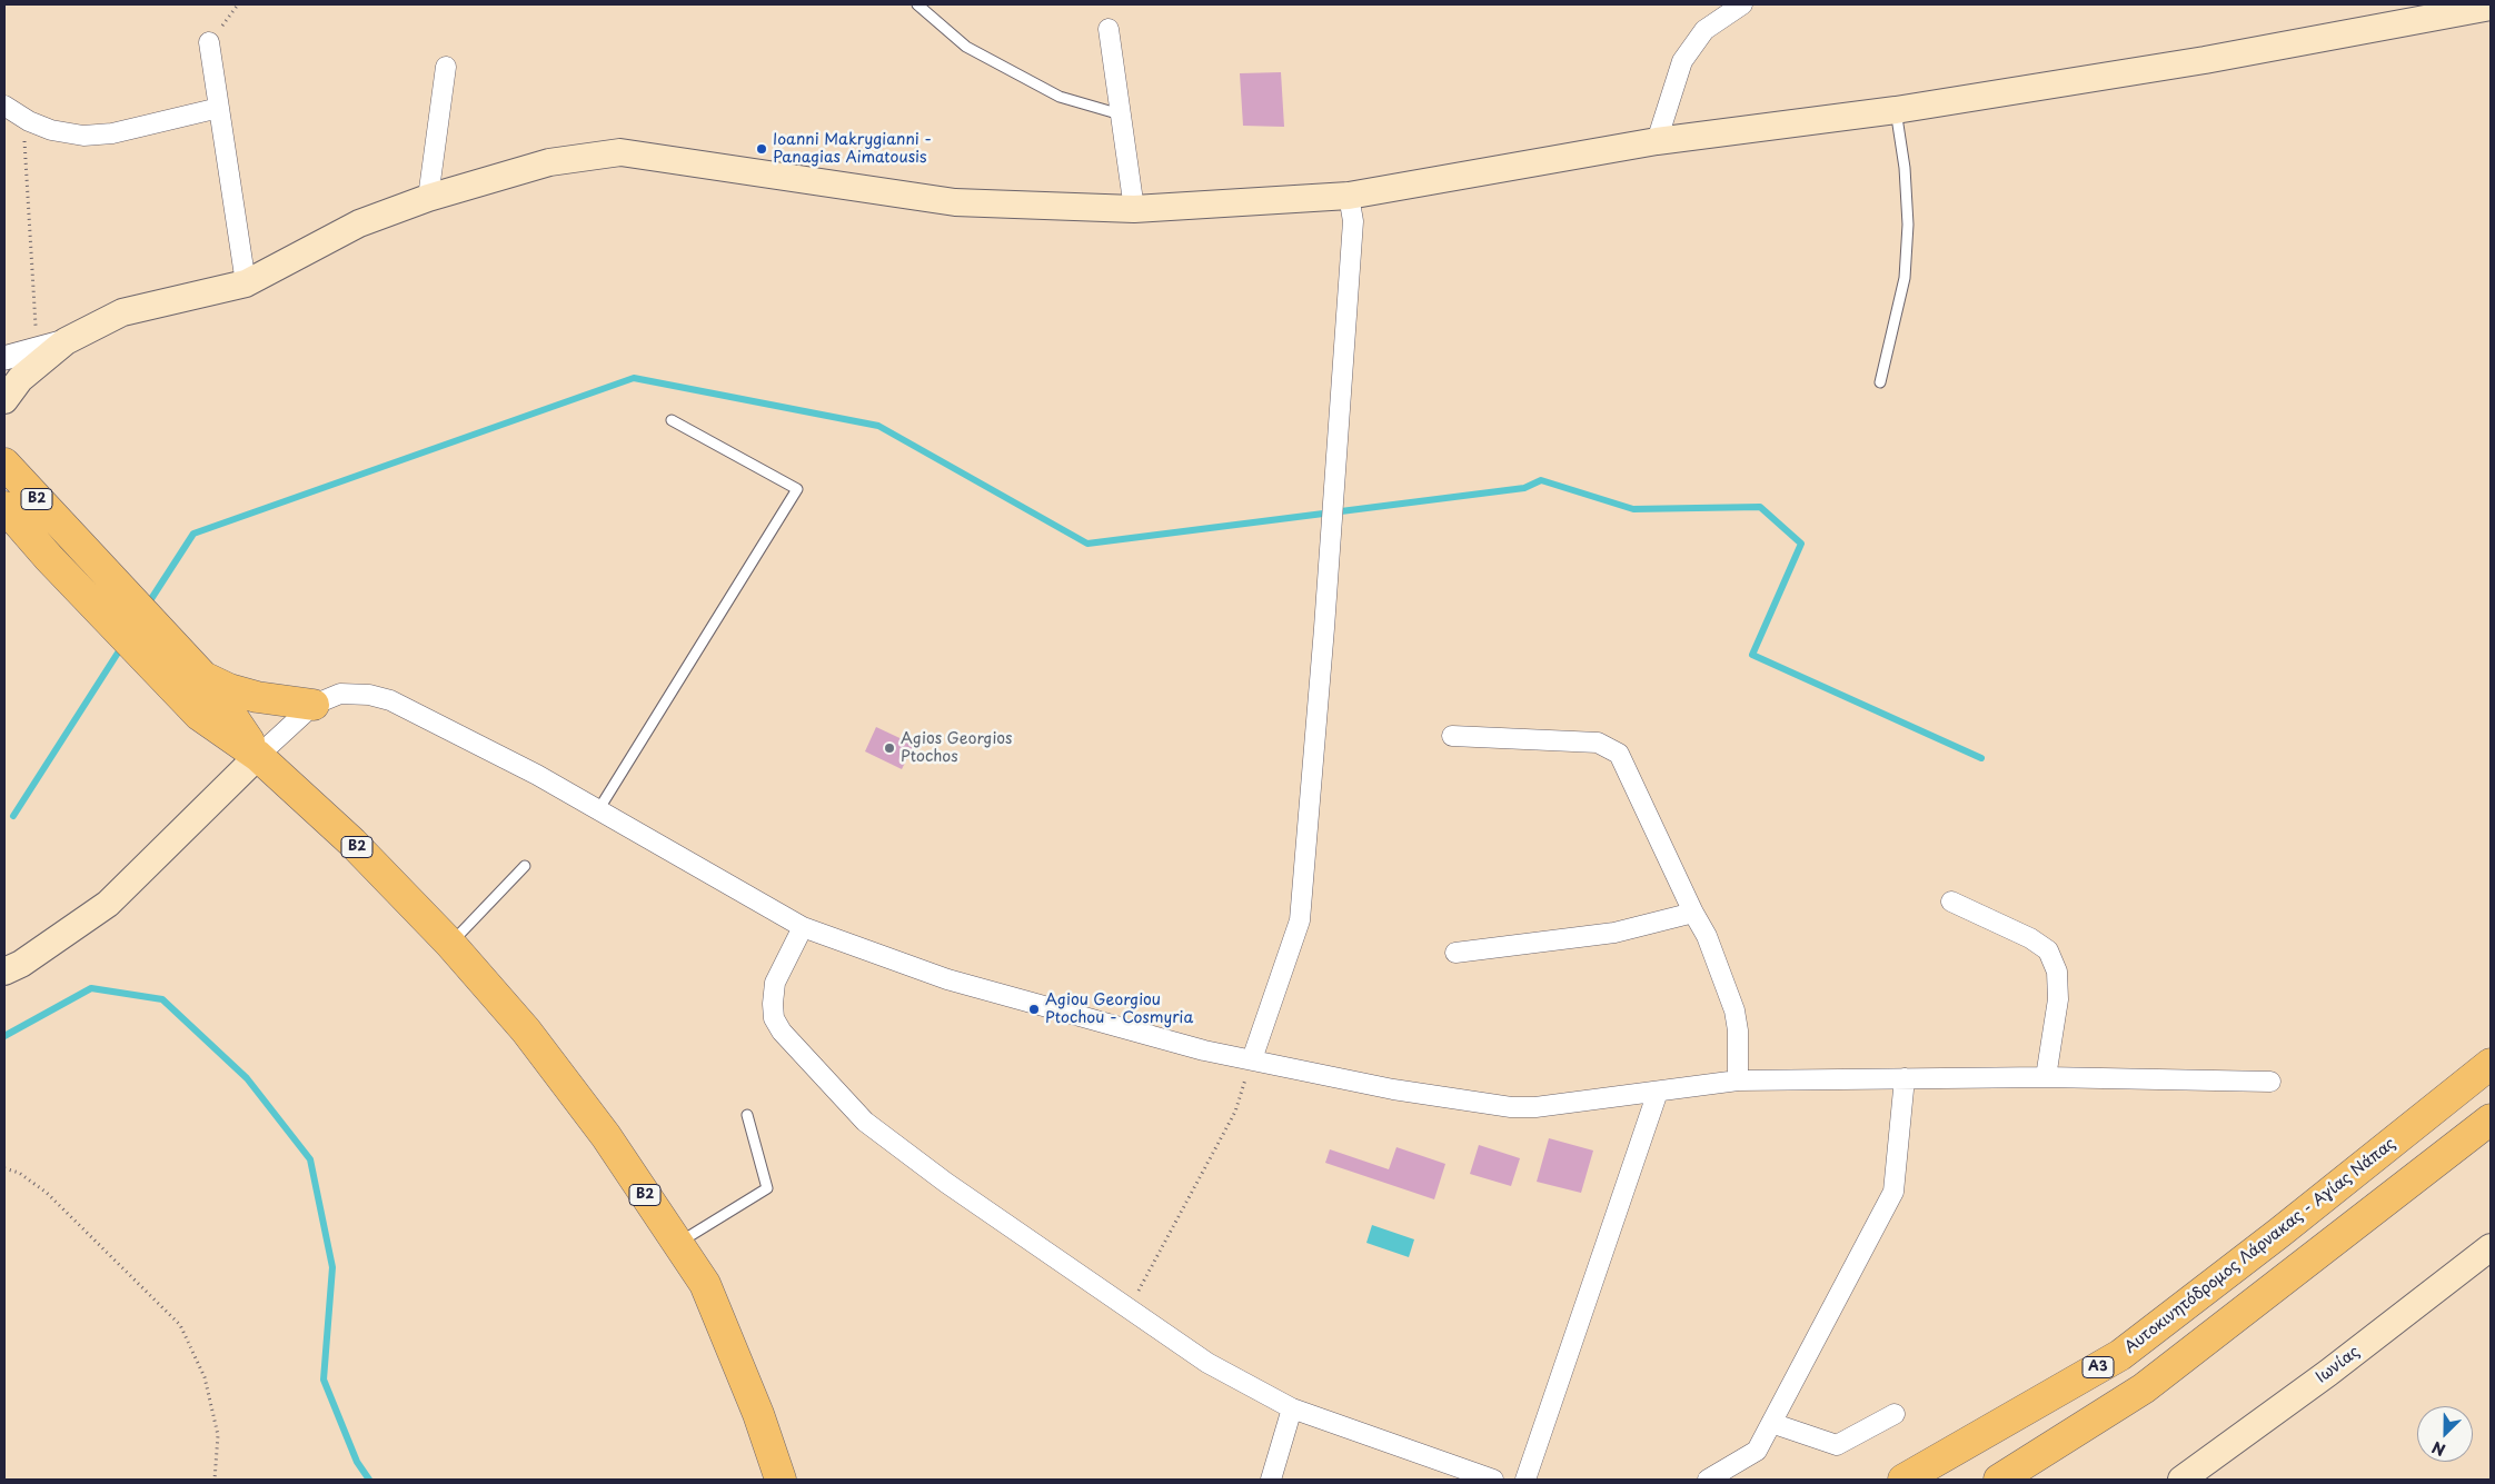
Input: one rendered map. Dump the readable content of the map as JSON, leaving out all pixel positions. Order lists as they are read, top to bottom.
{
  "streets": {
    "main road": [
      "B2",
      "Αυτοκινητόδρομος Λάρνακας - Αγίας Νάπας",
      "Ιωνίας",
      "A3"
    ]
  },
  "places": ["Ioanni Makrygianni - Panagias Aimatousis", "Agios Georgios Ptochos", "Agiou Georgiou Ptochou - Cosmyria"],
  "north": "bottom left"
}
